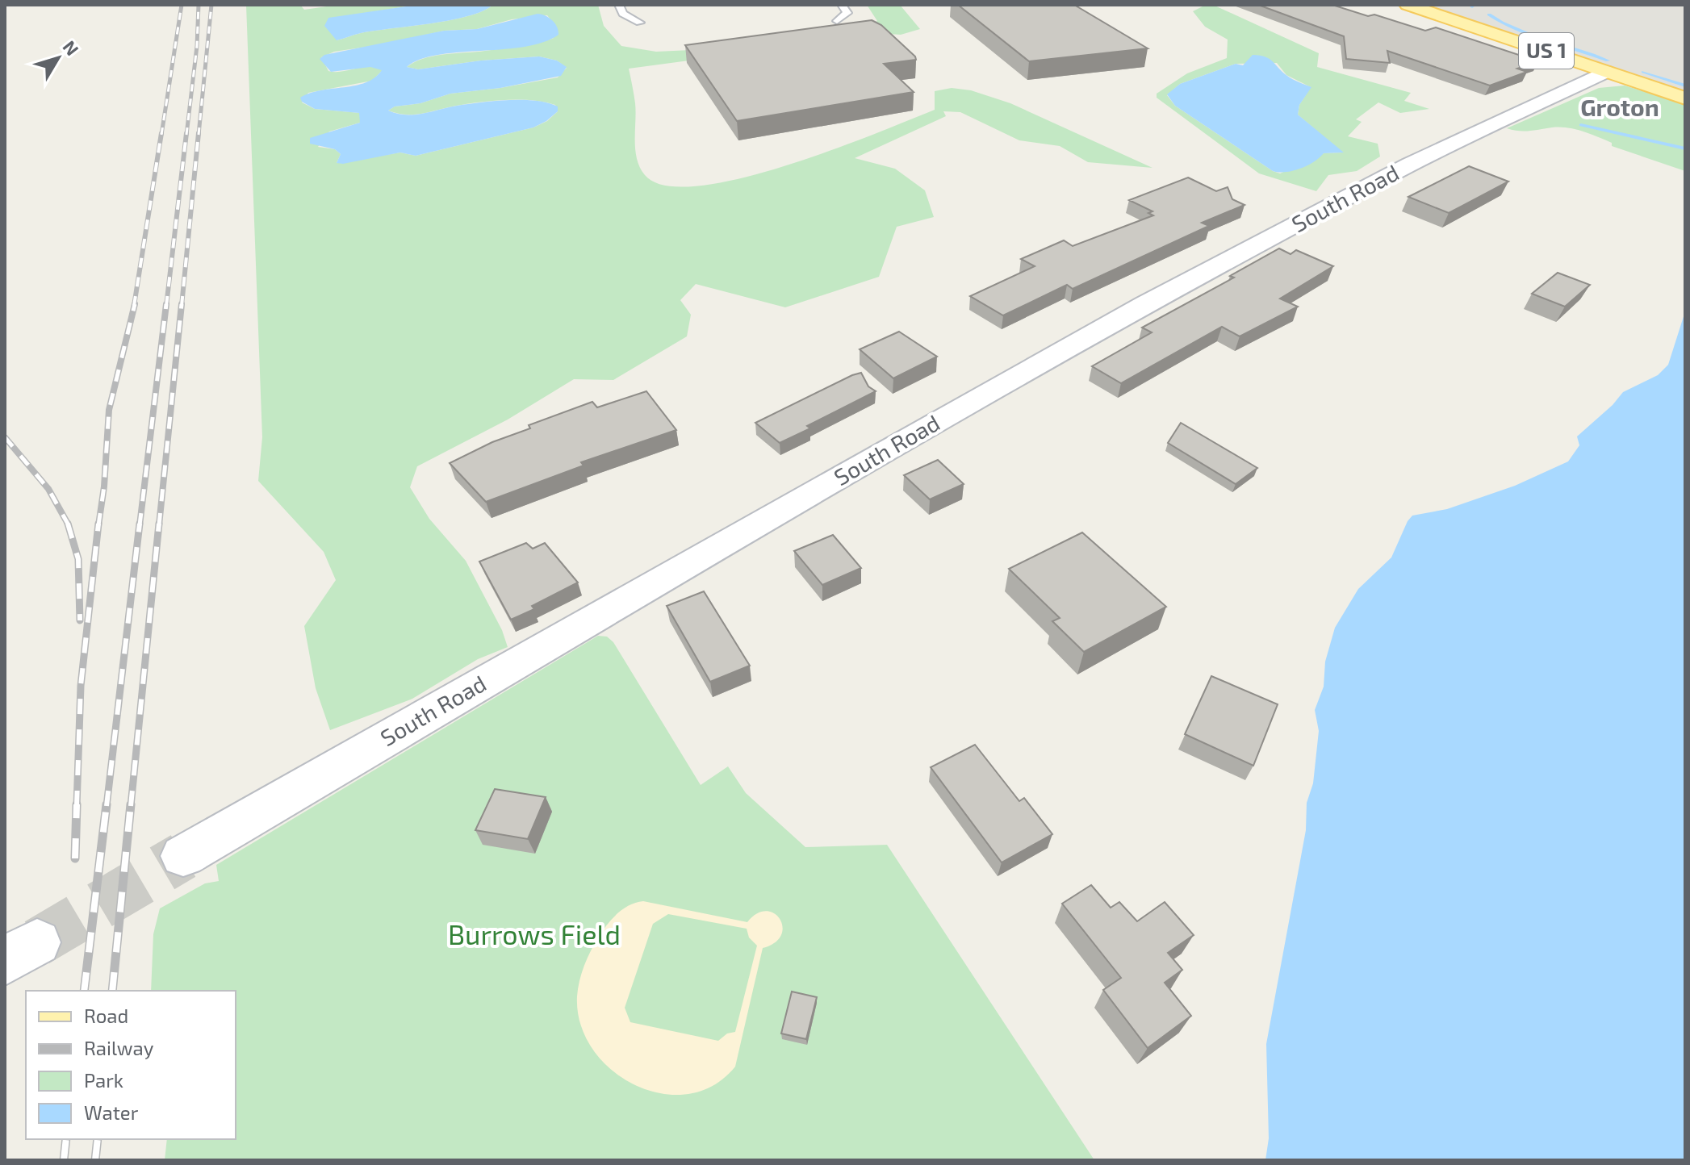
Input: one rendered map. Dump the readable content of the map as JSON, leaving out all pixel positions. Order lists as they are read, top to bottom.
{
  "streets": {
    "main road": ["US 1", "South Road"]
  },
  "crossings": [
    ["US 1", "South Road"]
  ],
  "districts": ["Groton"],
  "parks": ["Burrows Field"],
  "legend": [
    "Road",
    "Railway",
    "Park",
    "Water"
  ],
  "north": "top right"
}
